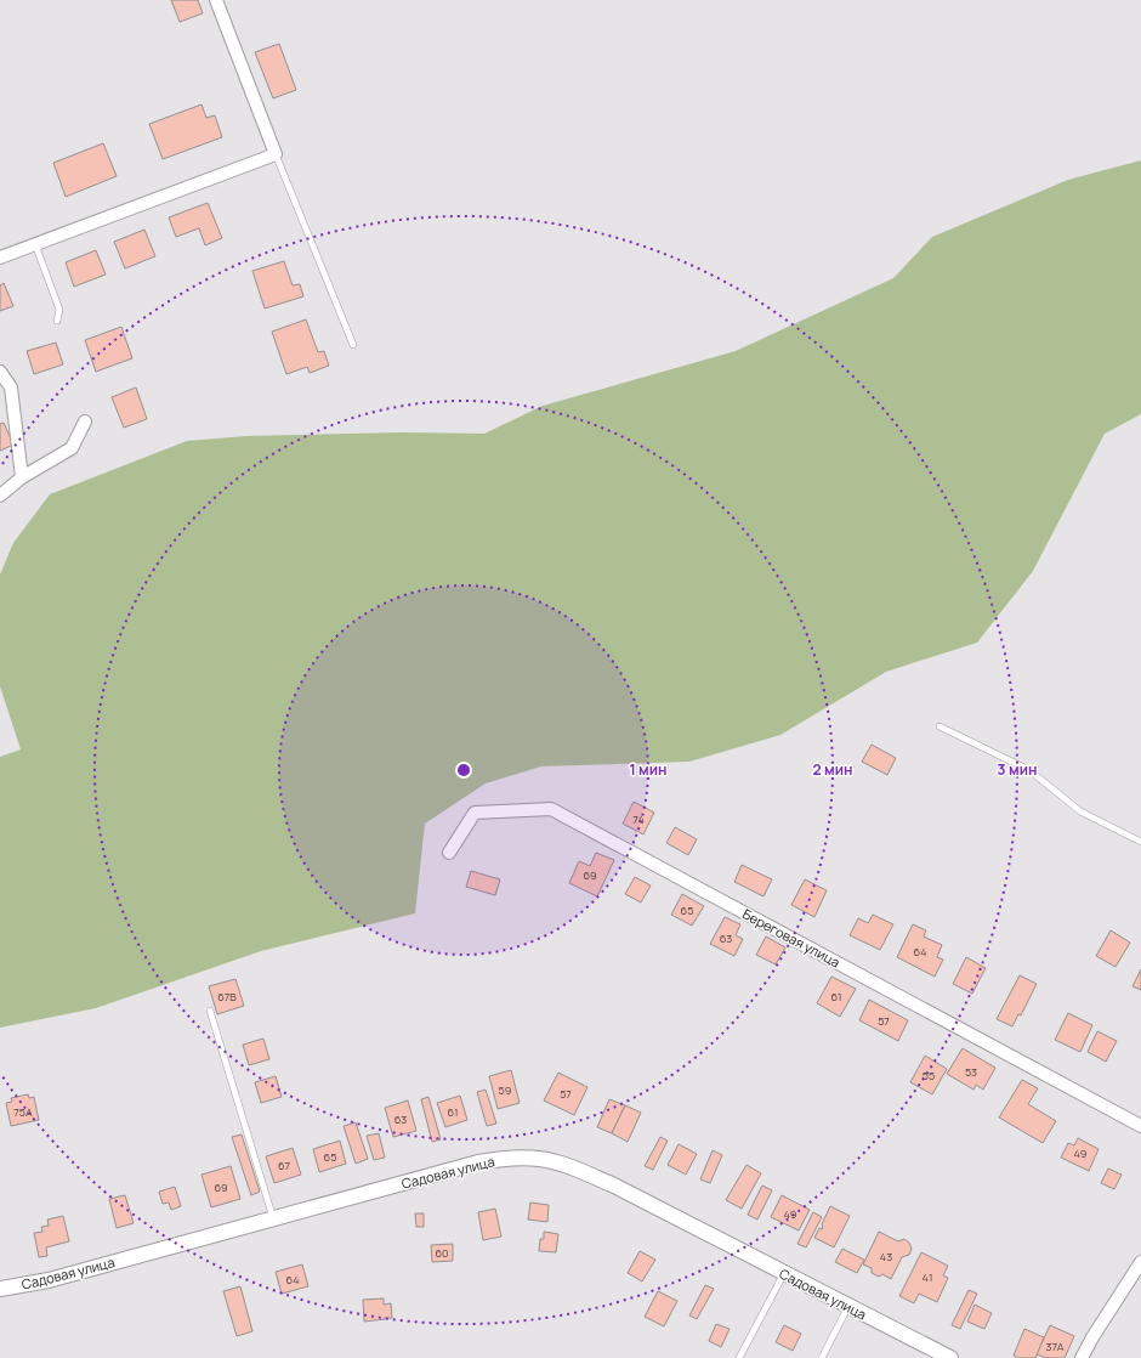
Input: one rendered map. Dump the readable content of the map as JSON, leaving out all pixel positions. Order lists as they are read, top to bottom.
{
  "streets": {
    "street": ["Береговая улица", "Садовая улица"]
  },
  "house_numbers": [
    "74",
    "69",
    "65",
    "63",
    "64",
    "67В",
    "61",
    "57",
    "53",
    "55",
    "59",
    "57",
    "75А",
    "61",
    "63",
    "49",
    "65",
    "67",
    "69",
    "49",
    "60",
    "43",
    "41",
    "64",
    "37А"
  ],
  "rings": ["1 мин", "2 мин", "3 мин"]
}
